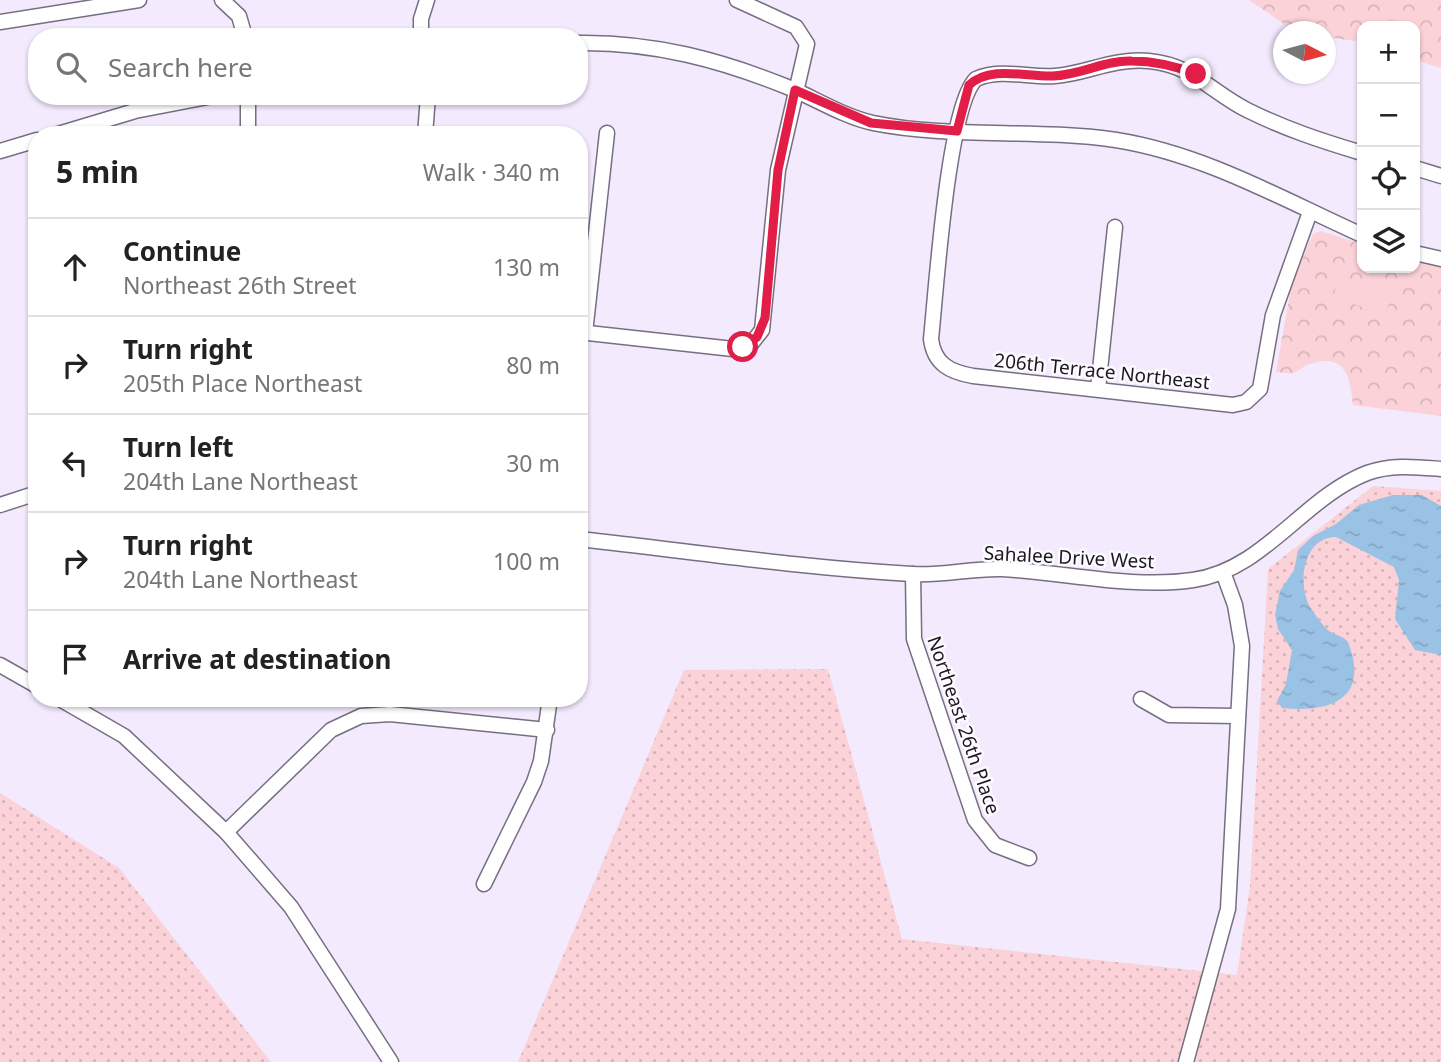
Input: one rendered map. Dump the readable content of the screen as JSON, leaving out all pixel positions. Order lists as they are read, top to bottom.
{
  "streets": {
    "street": ["206th Terrace Northeast", "Sahalee Drive West", "Northeast 26th Place"]
  },
  "crossings": [
    ["Sahalee Drive West", "Northeast 26th Place"]
  ],
  "north": "right",
  "page": {
    "map_buttons": ["+", "−"],
    "search": "Search here",
    "heading": ["5 min", "Walk · 340 m"],
    "list": [
      ["Continue", "Northeast 26th Street", "130 m"],
      ["Turn right", "205th Place Northeast", "80 m"],
      ["Turn left", "204th Lane Northeast", "30 m"],
      ["Turn right", "204th Lane Northeast", "100 m"],
      "Arrive at destination"
    ]
  }
}
